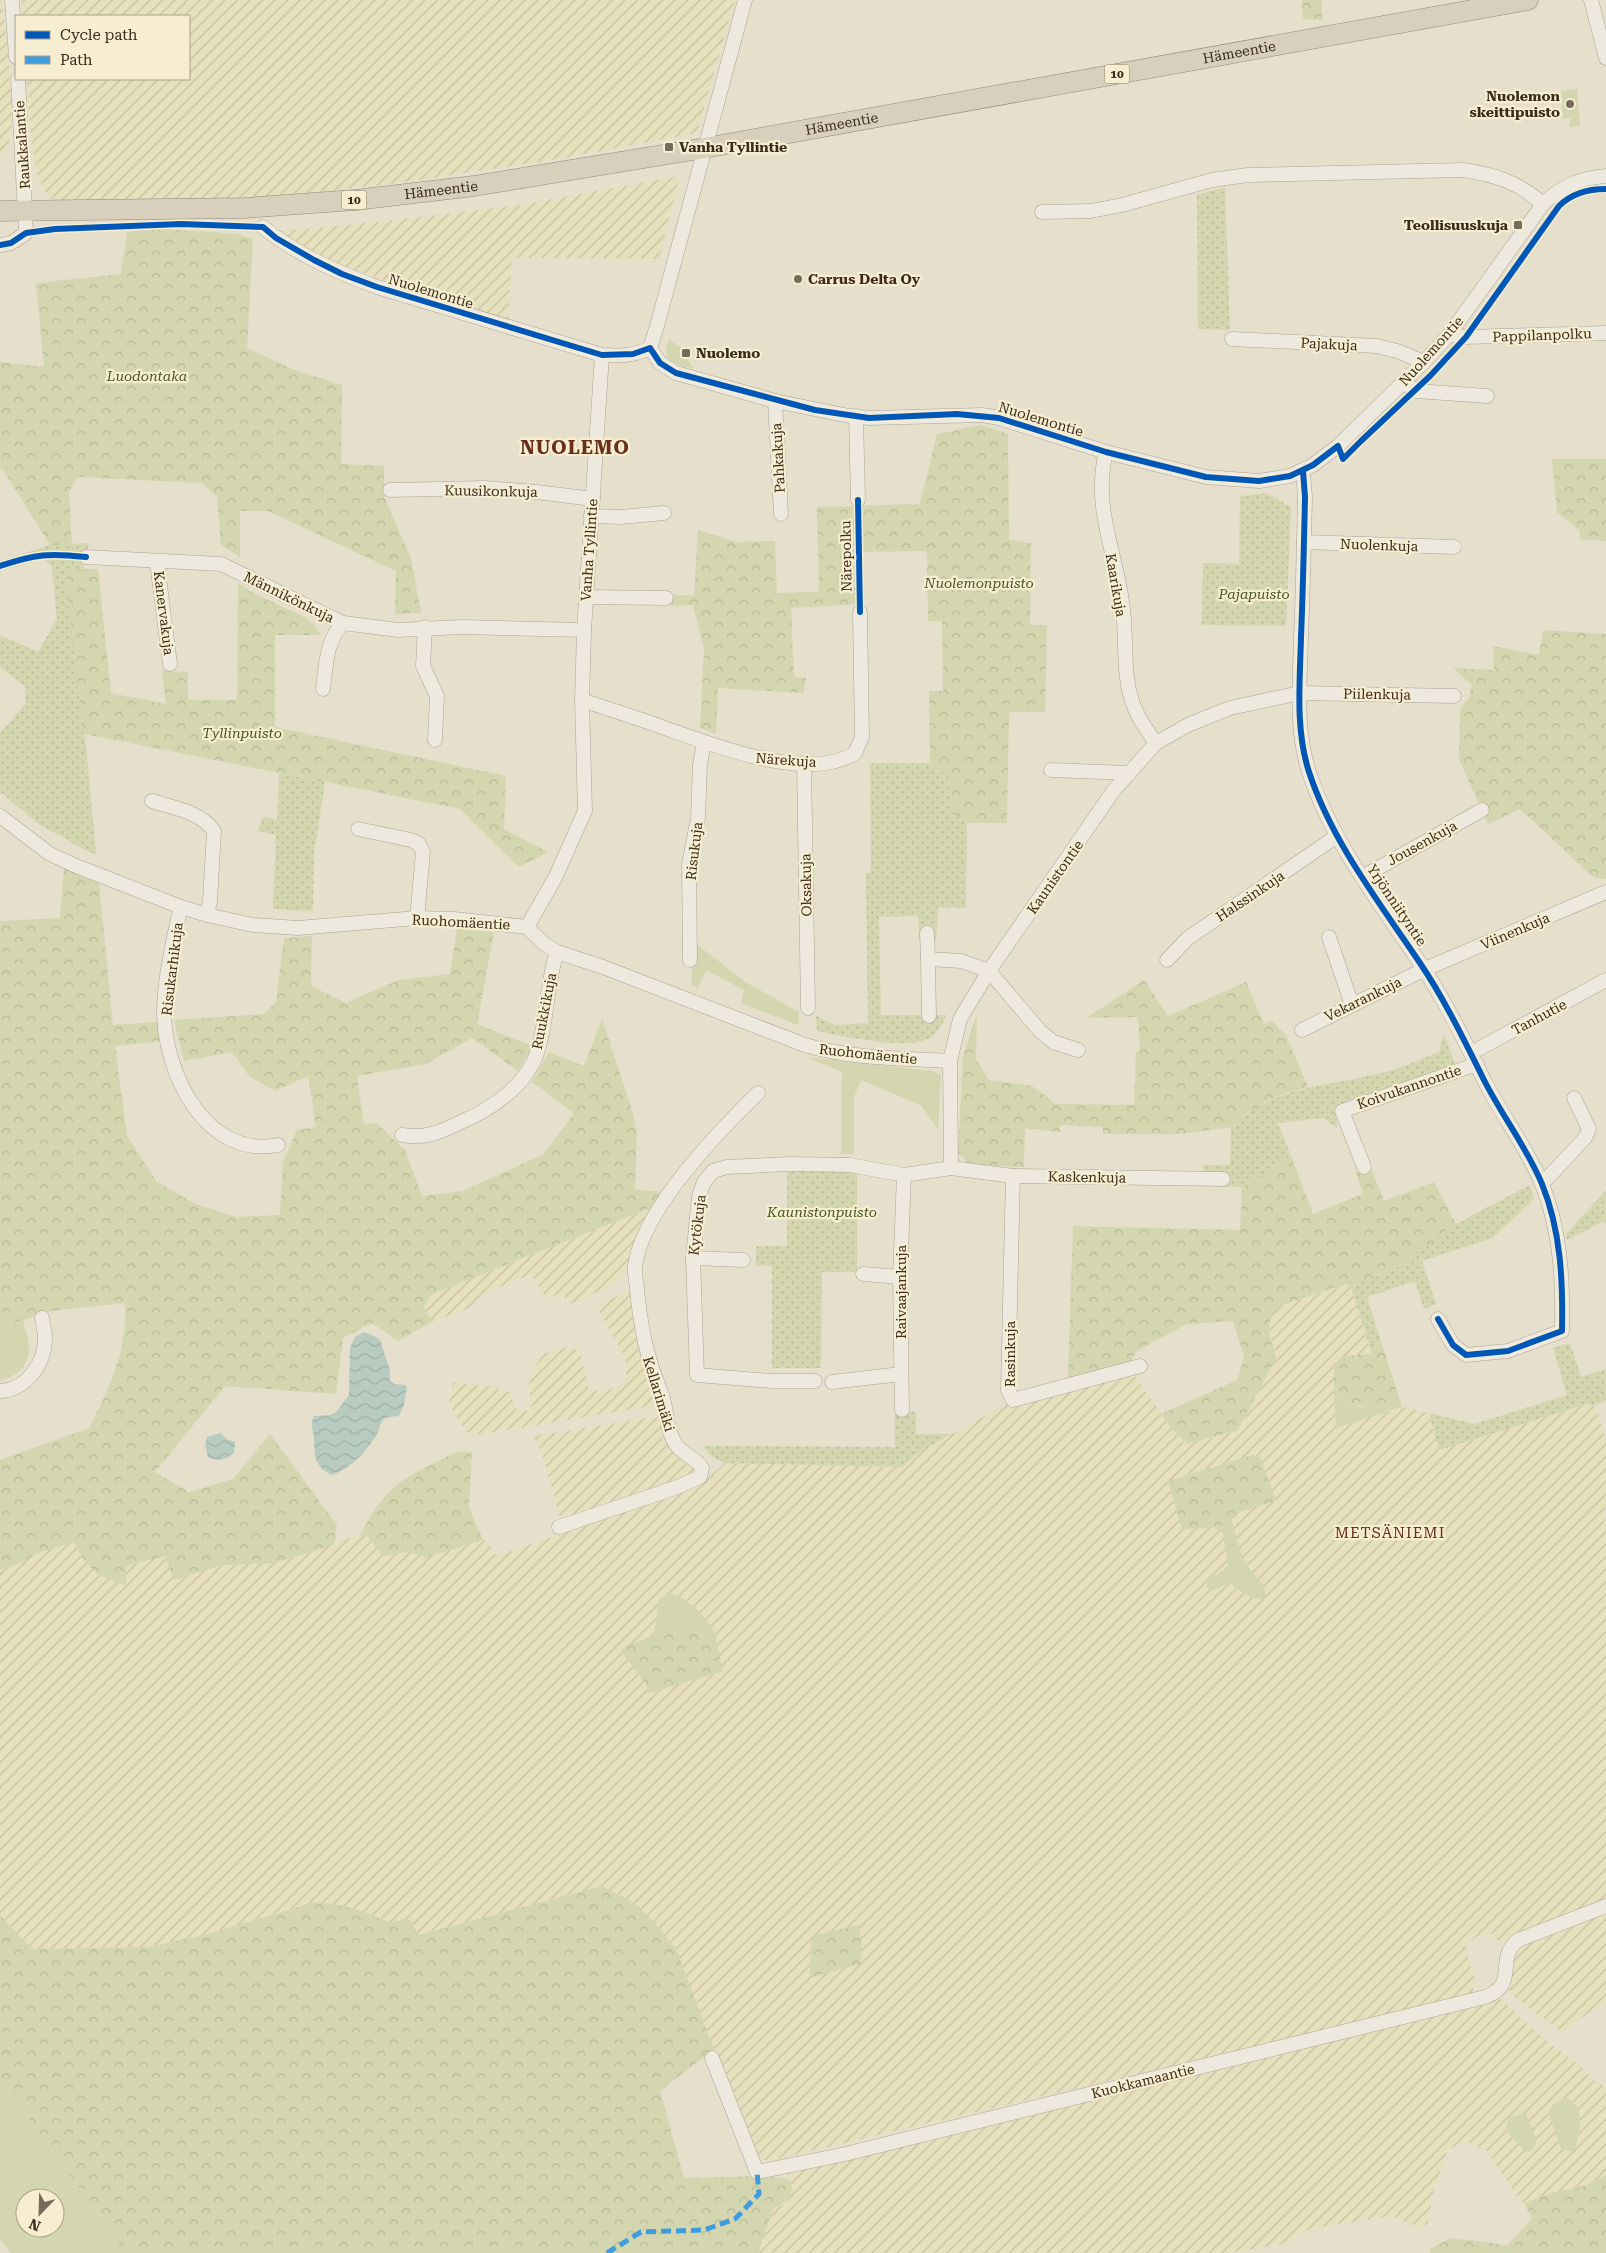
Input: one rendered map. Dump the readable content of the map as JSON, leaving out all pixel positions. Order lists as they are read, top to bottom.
{
  "streets": {
    "highway": ["Hämeentie", "10"],
    "street": [
      "Raukkalantie",
      "Nuolemontie",
      "Pappilanpolku",
      "Pajakuja",
      "Pahkakuja",
      "Kuusikonkuja",
      "Nuolenkuja",
      "Vanha Tyllintie",
      "Kaarikuja",
      "Männikönkuja",
      "Kanervakuja",
      "Piilenkuja",
      "Närekuja",
      "Jousenkuja",
      "Risukuja",
      "Kaunistontie",
      "Oksakuja",
      "Halssinkuja",
      "Yrjönniityntie",
      "Ruohomäentie",
      "Viinenkuja",
      "Risukarhikuja",
      "Vekarankuja",
      "Ruukkikuja",
      "Tanhutie",
      "Koivukannontie",
      "Kaskenkuja",
      "Kytökuja",
      "Raivaajankuja",
      "Rasinkuja",
      "Kellarimäki",
      "Kuokkamaantie"
    ],
    "cycle path": ["Närepolku"]
  },
  "crossings": [
    ["Hämeentie", "Raukkalantie"],
    ["Nuolemontie", "Pappilanpolku"],
    ["Nuolemontie", "Pajakuja"],
    ["Nuolemontie", "Pahkakuja"],
    ["Nuolemontie", "Vanha Tyllintie"],
    ["Nuolemontie", "Kaarikuja"],
    ["Nuolemontie", "Yrjönniityntie"],
    ["Kuusikonkuja", "Vanha Tyllintie"],
    ["Nuolenkuja", "Yrjönniityntie"],
    ["Vanha Tyllintie", "Männikönkuja"],
    ["Vanha Tyllintie", "Närekuja"],
    ["Vanha Tyllintie", "Ruohomäentie"],
    ["Kaarikuja", "Kaunistontie"],
    ["Männikönkuja", "Kanervakuja"],
    ["Piilenkuja", "Kaunistontie"],
    ["Piilenkuja", "Yrjönniityntie"],
    ["Närekuja", "Risukuja"],
    ["Närekuja", "Oksakuja"],
    ["Jousenkuja", "Yrjönniityntie"],
    ["Kaunistontie", "Yrjönniityntie"],
    ["Kaunistontie", "Ruohomäentie"],
    ["Kaunistontie", "Kaskenkuja"],
    ["Halssinkuja", "Yrjönniityntie"],
    ["Yrjönniityntie", "Viinenkuja"],
    ["Yrjönniityntie", "Vekarankuja"],
    ["Yrjönniityntie", "Tanhutie"],
    ["Yrjönniityntie", "Koivukannontie"],
    ["Ruohomäentie", "Risukarhikuja"],
    ["Ruohomäentie", "Ruukkikuja"],
    ["Viinenkuja", "Vekarankuja"],
    ["Tanhutie", "Koivukannontie"],
    ["Kaskenkuja", "Rasinkuja"]
  ],
  "districts": ["NUOLEMO", "METSÄNIEMI"],
  "parks": [
    "Luodontaka",
    "Nuolemonpuisto",
    "Pajapuisto",
    "Tyllinpuisto",
    "Kaunistonpuisto"
  ],
  "places": {
    "other": ["Nuolemon skeittipuisto", "Carrus Delta Oy"],
    "transit": ["Vanha Tyllintie", "Teollisuuskuja", "Nuolemo"]
  },
  "legend": ["Cycle path", "Path"],
  "north": "bottom left"
}
